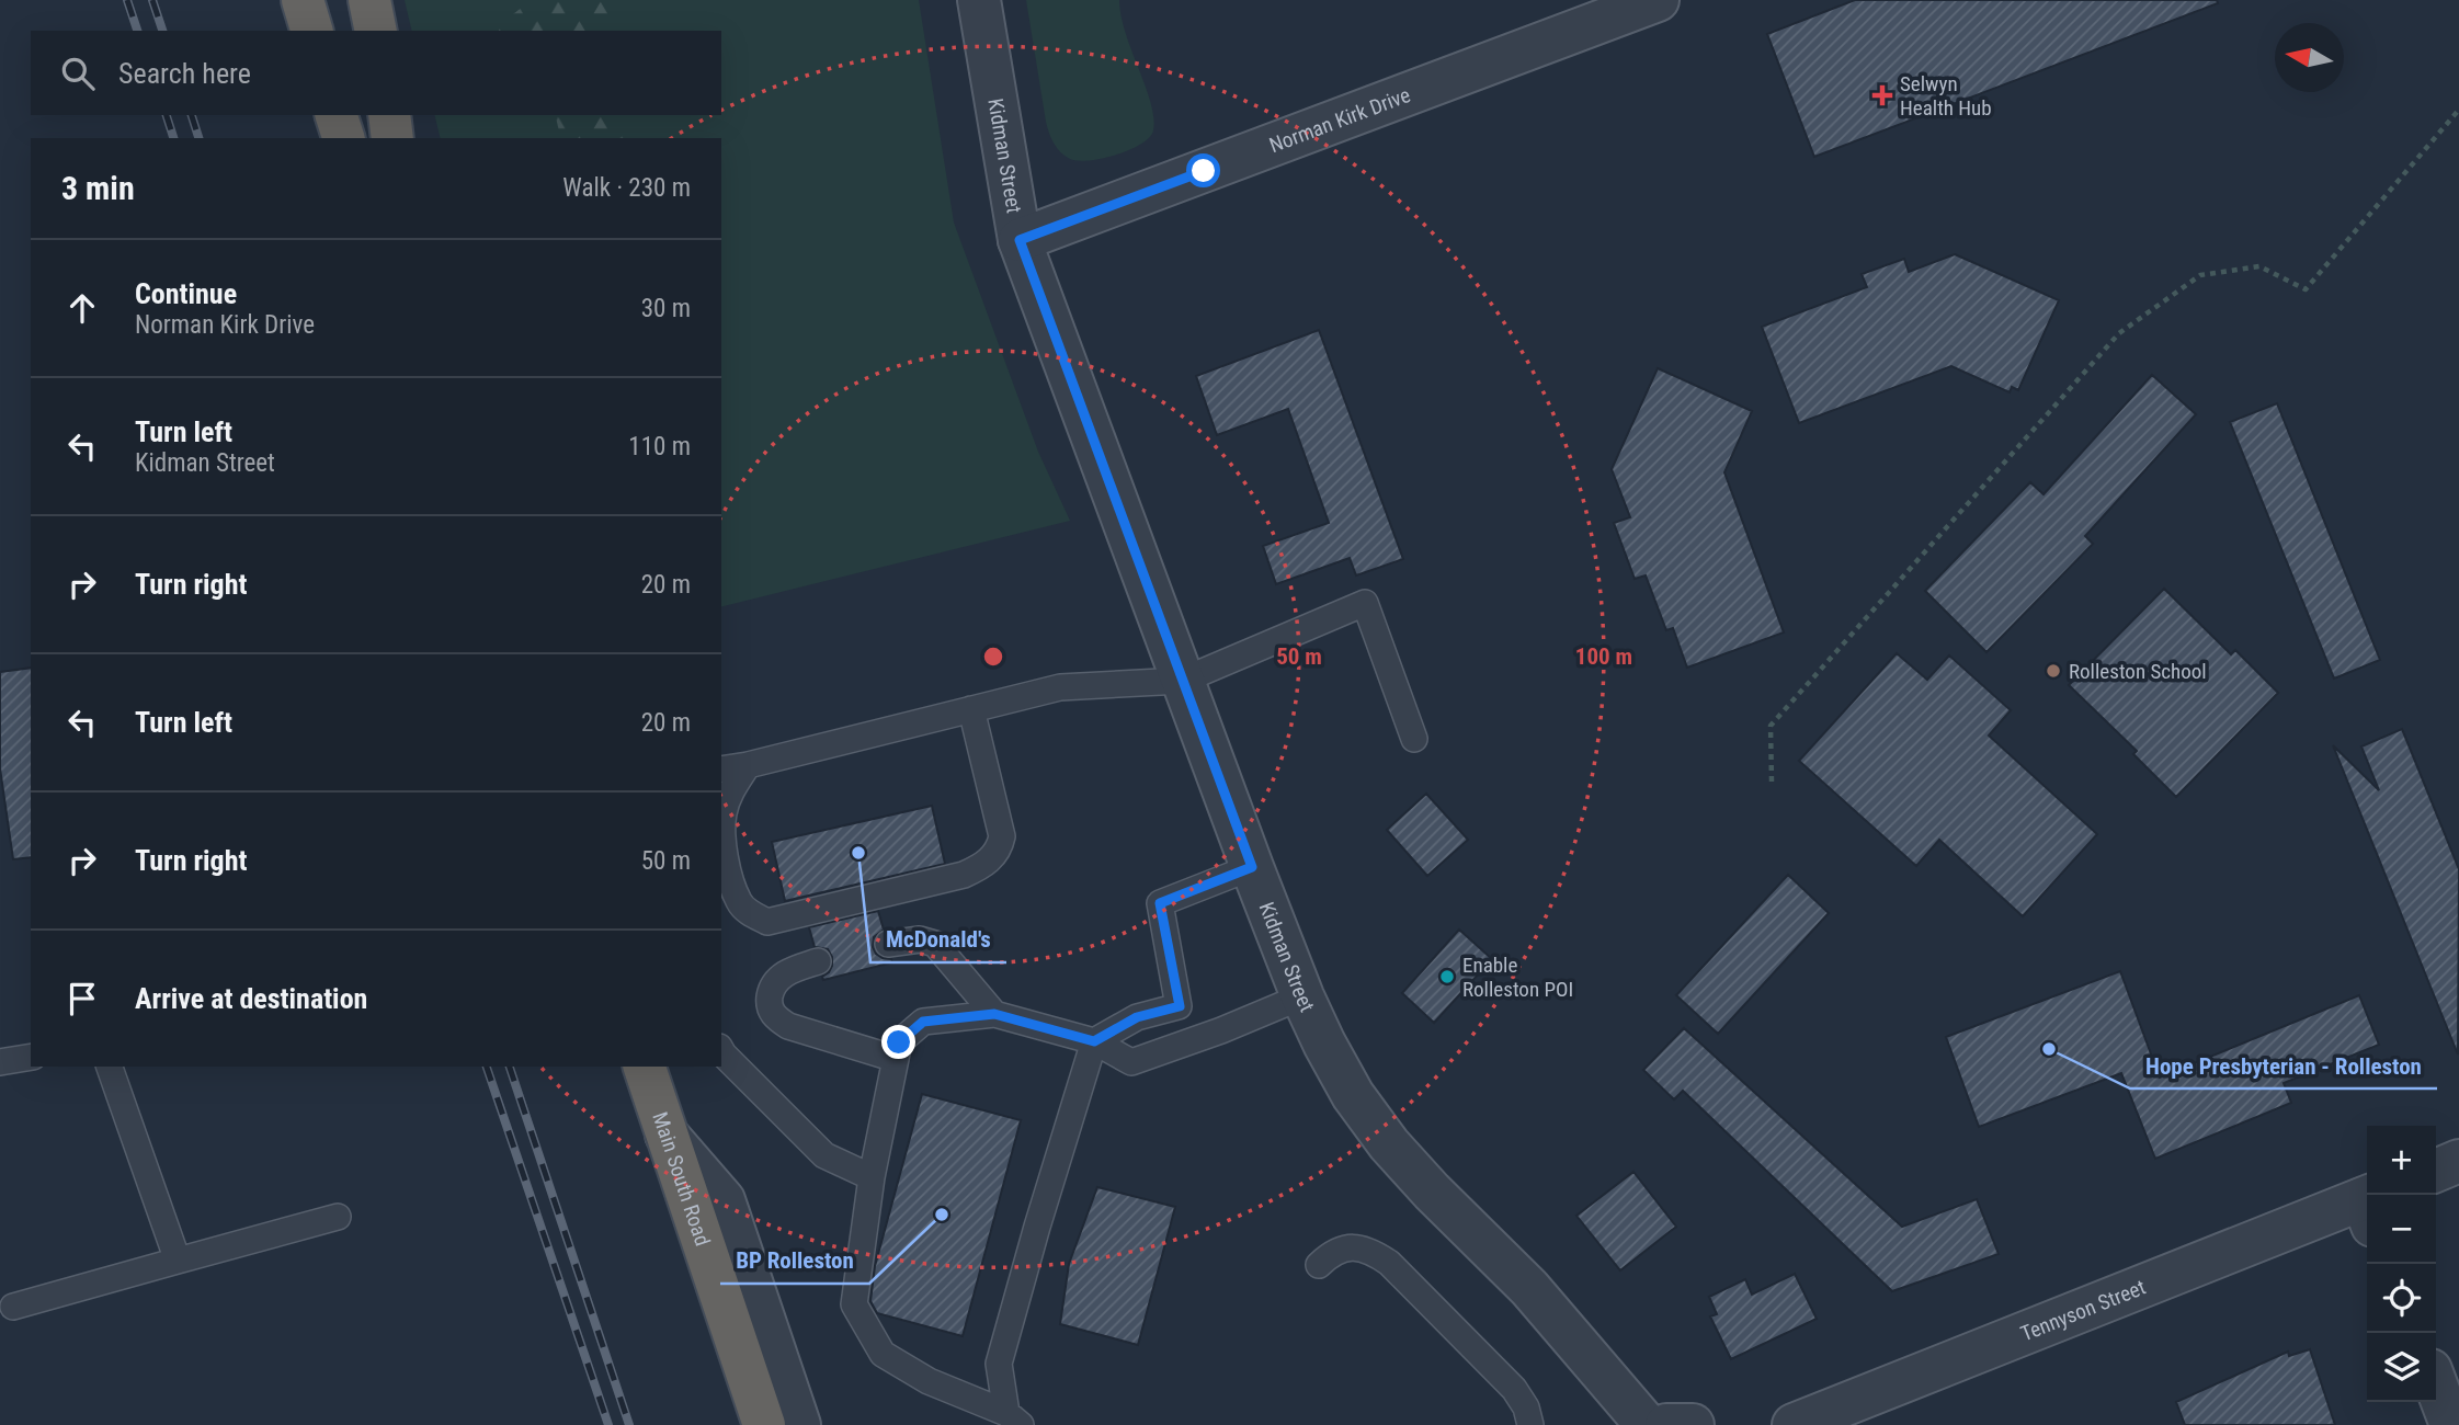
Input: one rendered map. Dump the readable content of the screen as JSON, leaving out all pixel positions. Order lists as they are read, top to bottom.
{
  "streets": {
    "highway": ["Main South Road"],
    "street": ["Norman Kirk Drive", "Kidman Street", "Tennyson Street"]
  },
  "crossings": [
    ["Norman Kirk Drive", "Kidman Street"]
  ],
  "places": {
    "health": ["Selwyn Health Hub"],
    "other": [
      "Rolleston School",
      "McDonald's",
      "Enable Rolleston POI",
      "Hope Presbyterian - Rolleston",
      "BP Rolleston"
    ]
  },
  "north": "left",
  "page": {
    "search": "Search here",
    "heading": ["3 min", "Walk · 230 m"],
    "list": [
      ["Continue", "Norman Kirk Drive", "30 m"],
      ["Turn left", "Kidman Street", "110 m"],
      ["Turn right", "20 m"],
      ["Turn left", "20 m"],
      ["Turn right", "50 m"],
      "Arrive at destination"
    ],
    "map_buttons": ["+", "−"]
  },
  "rings": ["50 m", "100 m"]
}
